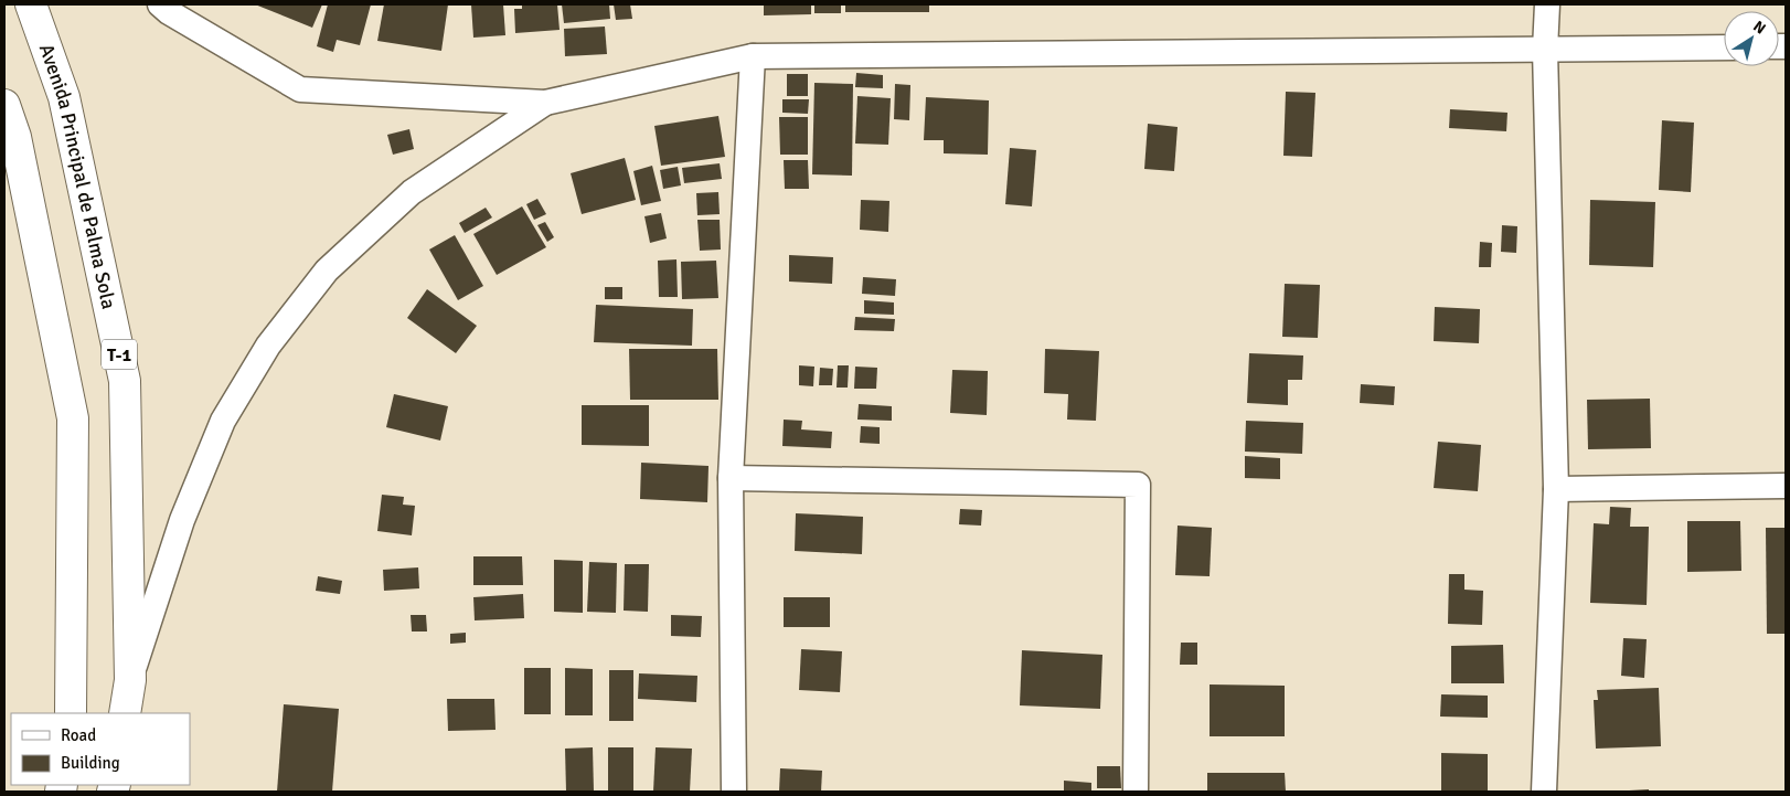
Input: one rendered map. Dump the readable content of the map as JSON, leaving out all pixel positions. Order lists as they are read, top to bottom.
{
  "streets": {
    "highway": ["Avenida Principal de Palma Sola", "T-1"]
  },
  "legend": ["Road", "Building"],
  "north": "top right"
}
